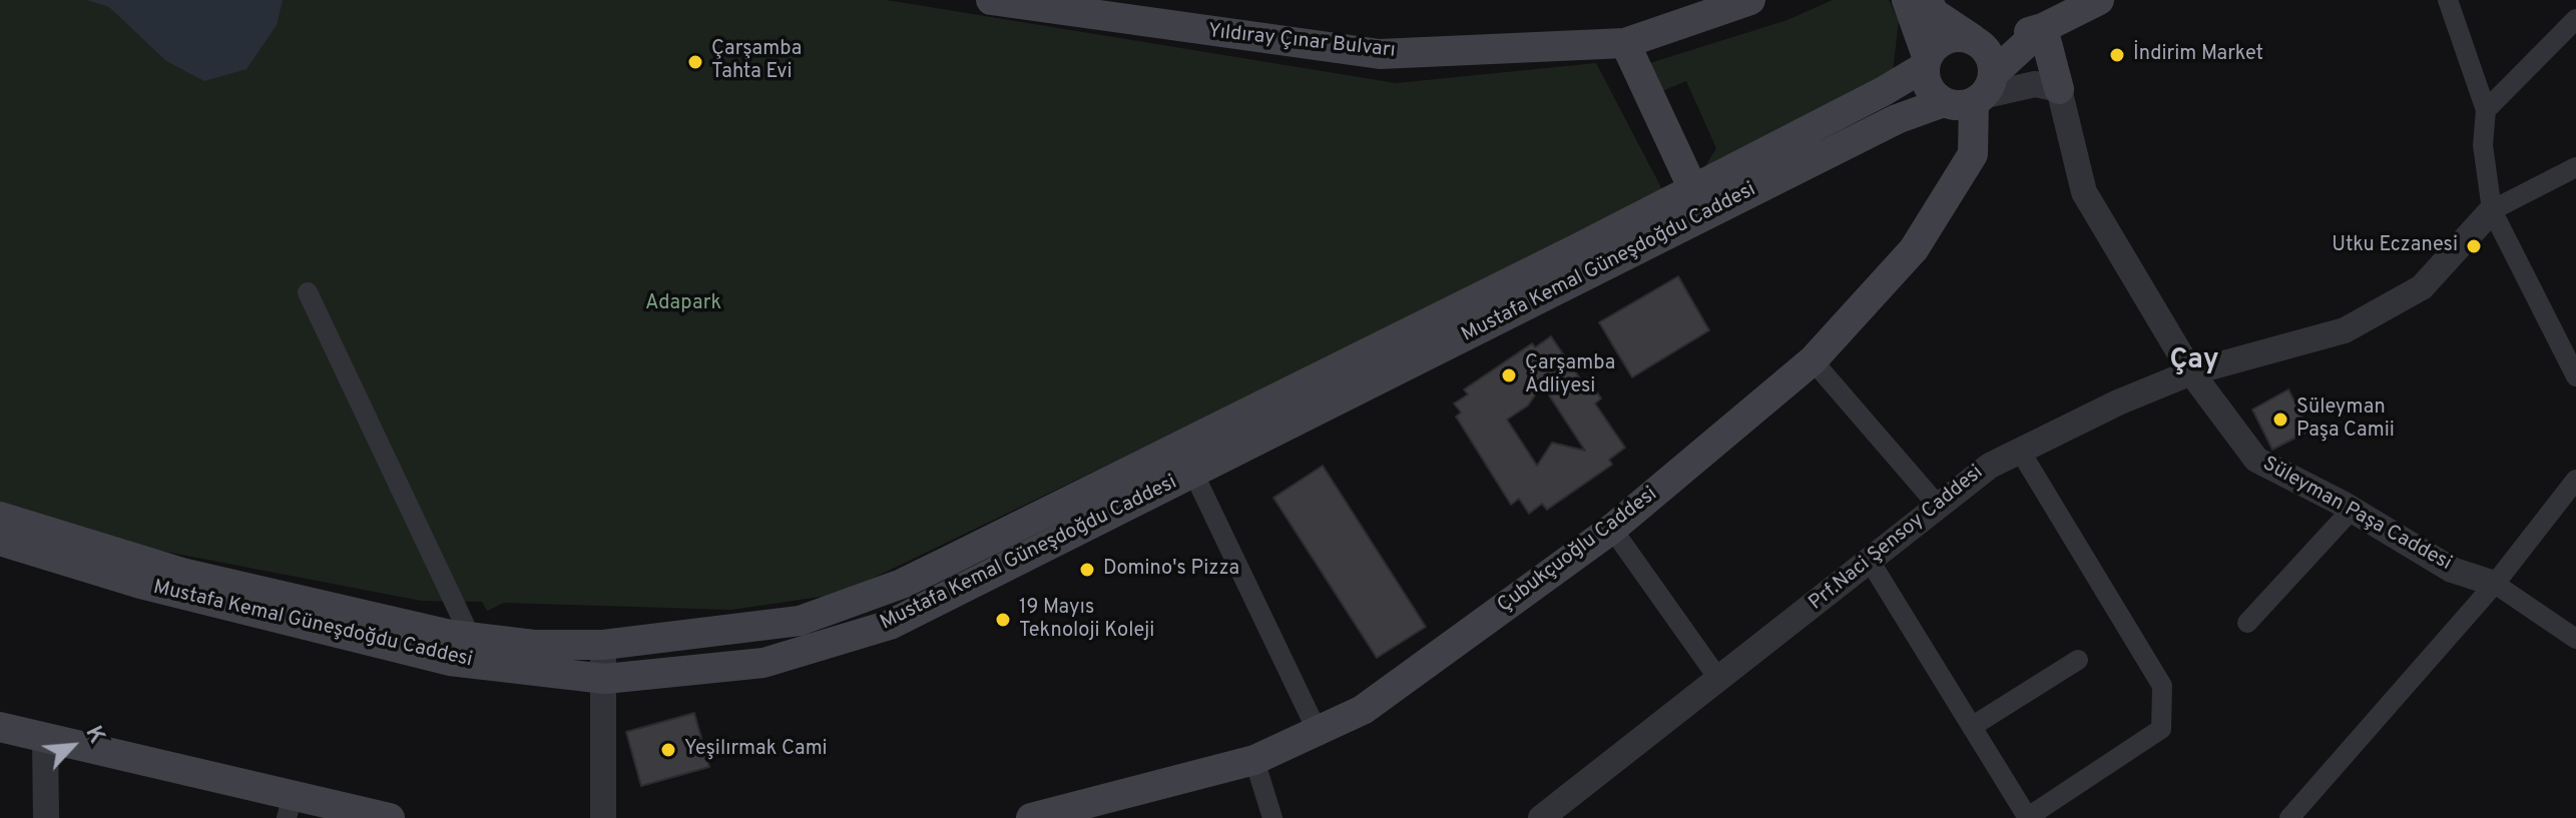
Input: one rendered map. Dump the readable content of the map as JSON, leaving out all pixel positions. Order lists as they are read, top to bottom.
{
  "streets": {
    "main road": [
      "Yıldıray Çınar Bulvarı",
      "Mustafa Kemal Güneşdoğdu Caddesi",
      "Süleyman Paşa Caddesi",
      "Çubukçuoğlu Caddesi"
    ],
    "street": ["Prf.Naci Şensoy Caddesi"]
  },
  "crossings": [
    ["Mustafa Kemal Güneşdoğdu Caddesi", "Çubukçuoğlu Caddesi"],
    ["Süleyman Paşa Caddesi", "Prf.Naci Şensoy Caddesi"]
  ],
  "districts": ["Çay"],
  "parks": ["Adapark"],
  "places": [
    "İndirim Market",
    "Çarşamba Tahta Evi",
    "Utku Eczanesi",
    "Çarşamba Adliyesi",
    "Süleyman Paşa Camii",
    "Domino's Pizza",
    "19 Mayıs Teknoloji Koleji",
    "Yeşilırmak Cami"
  ],
  "north": "top right"
}
